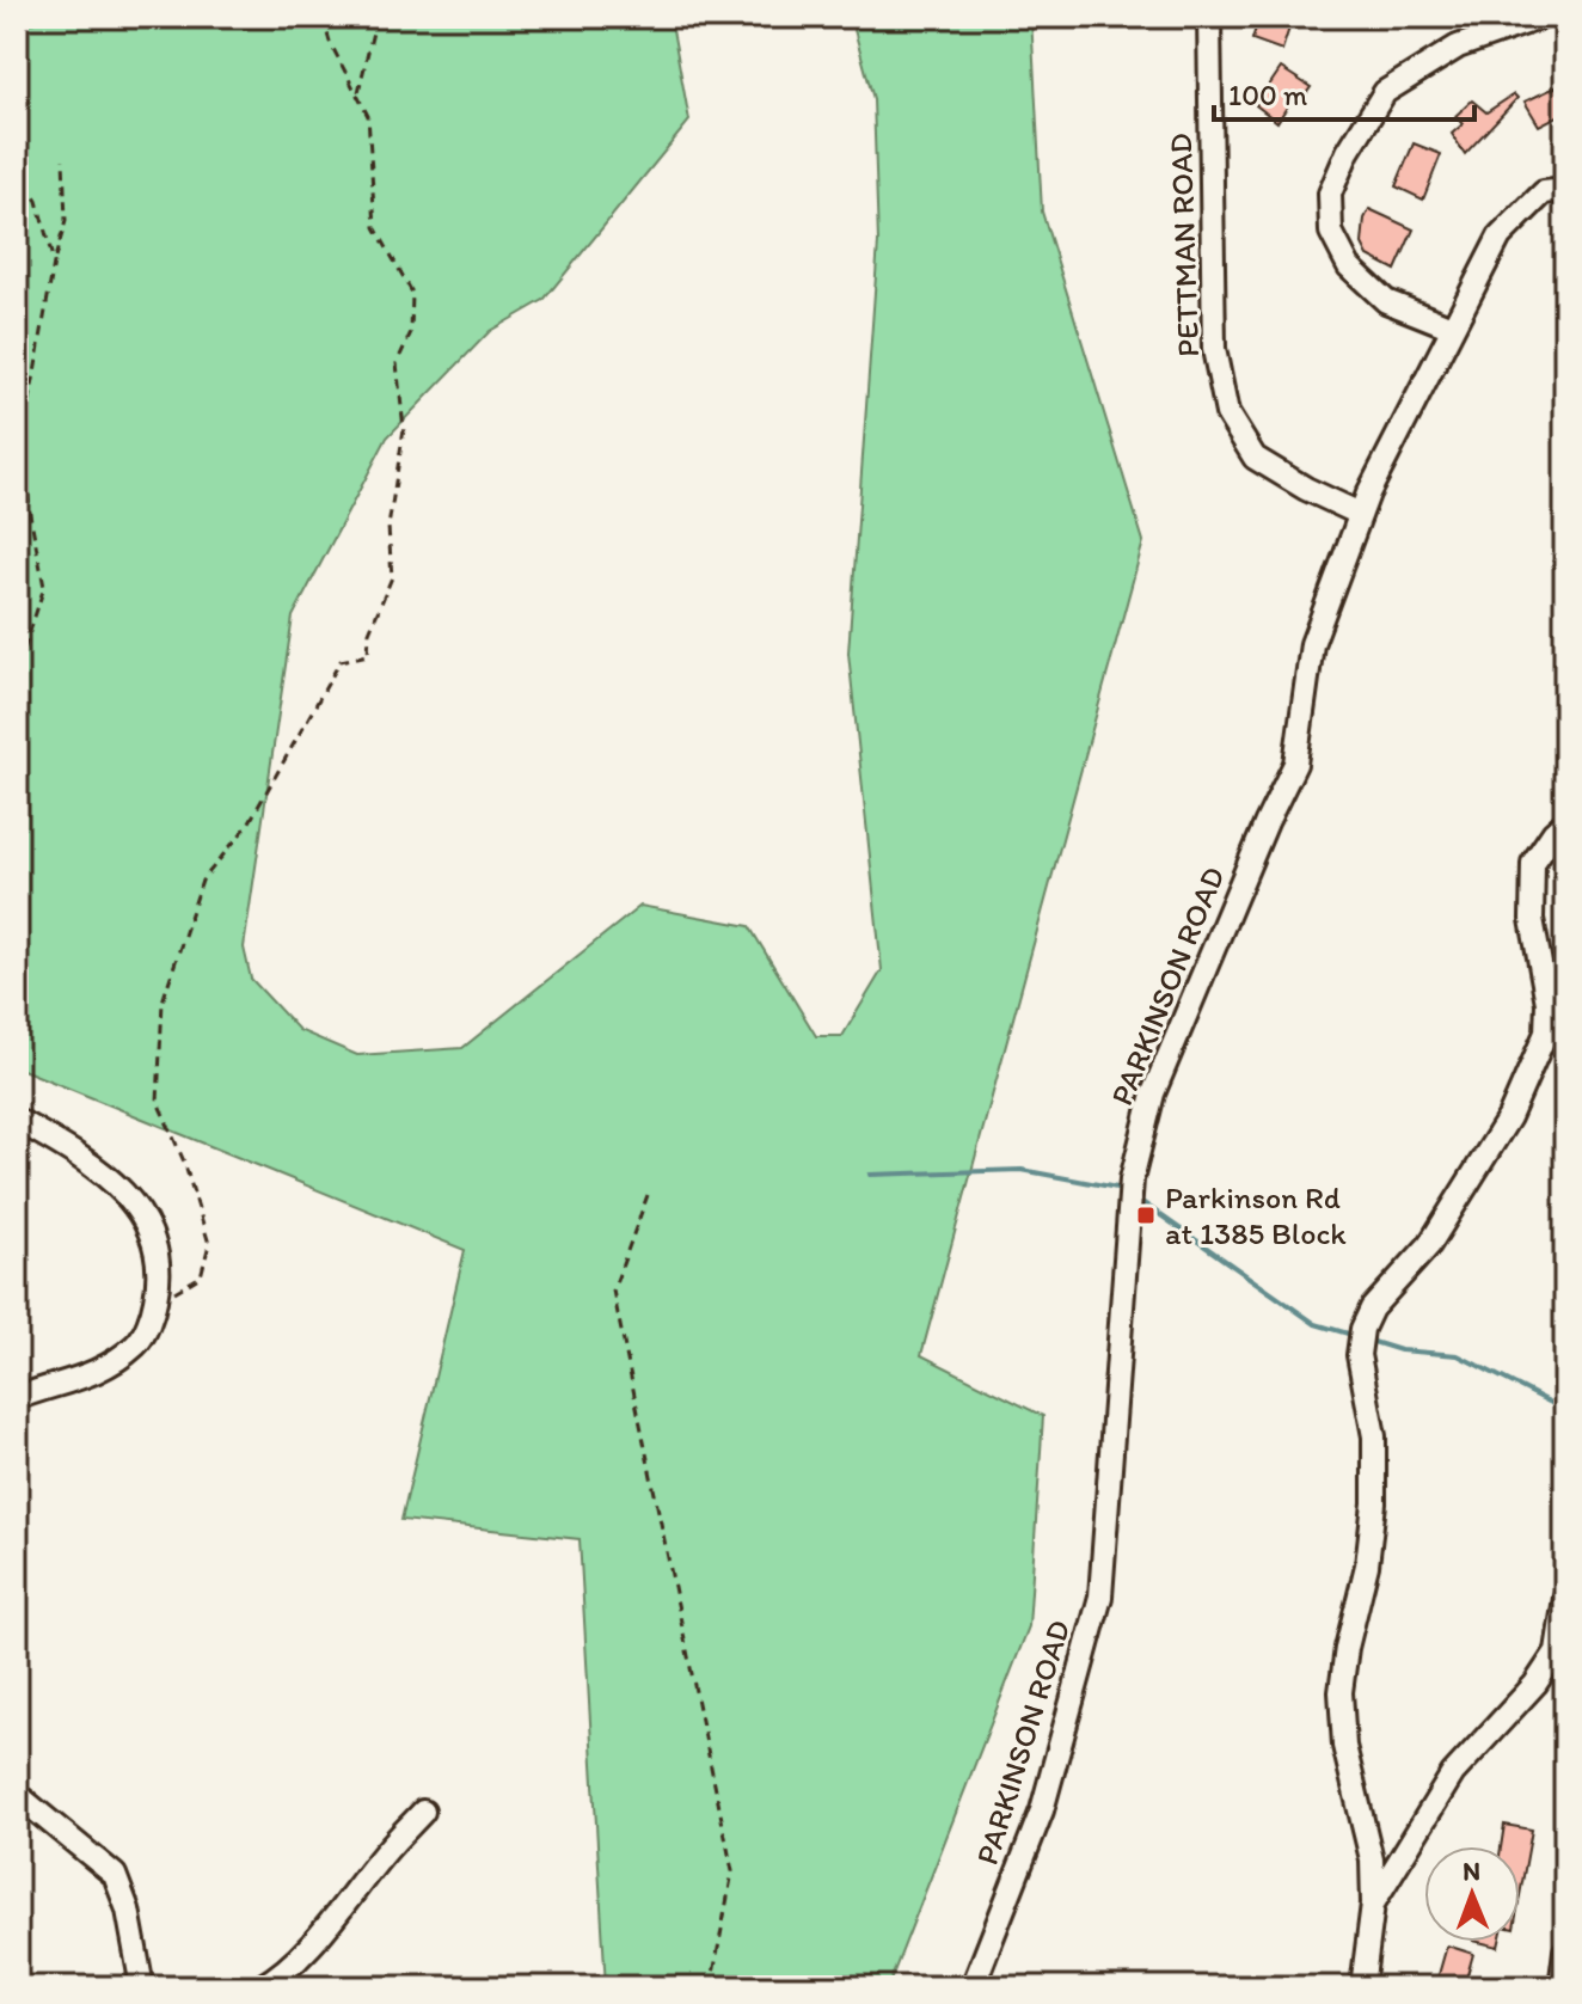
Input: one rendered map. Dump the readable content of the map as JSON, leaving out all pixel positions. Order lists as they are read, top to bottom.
{
  "streets": {
    "street": ["PETTMAN ROAD", "PARKINSON ROAD"]
  },
  "crossings": [
    ["PETTMAN ROAD", "PARKINSON ROAD"]
  ],
  "places": {
    "transit": ["Parkinson Rd at 1385 Block"]
  },
  "scale_bar": "100 m",
  "north": "top"
}
